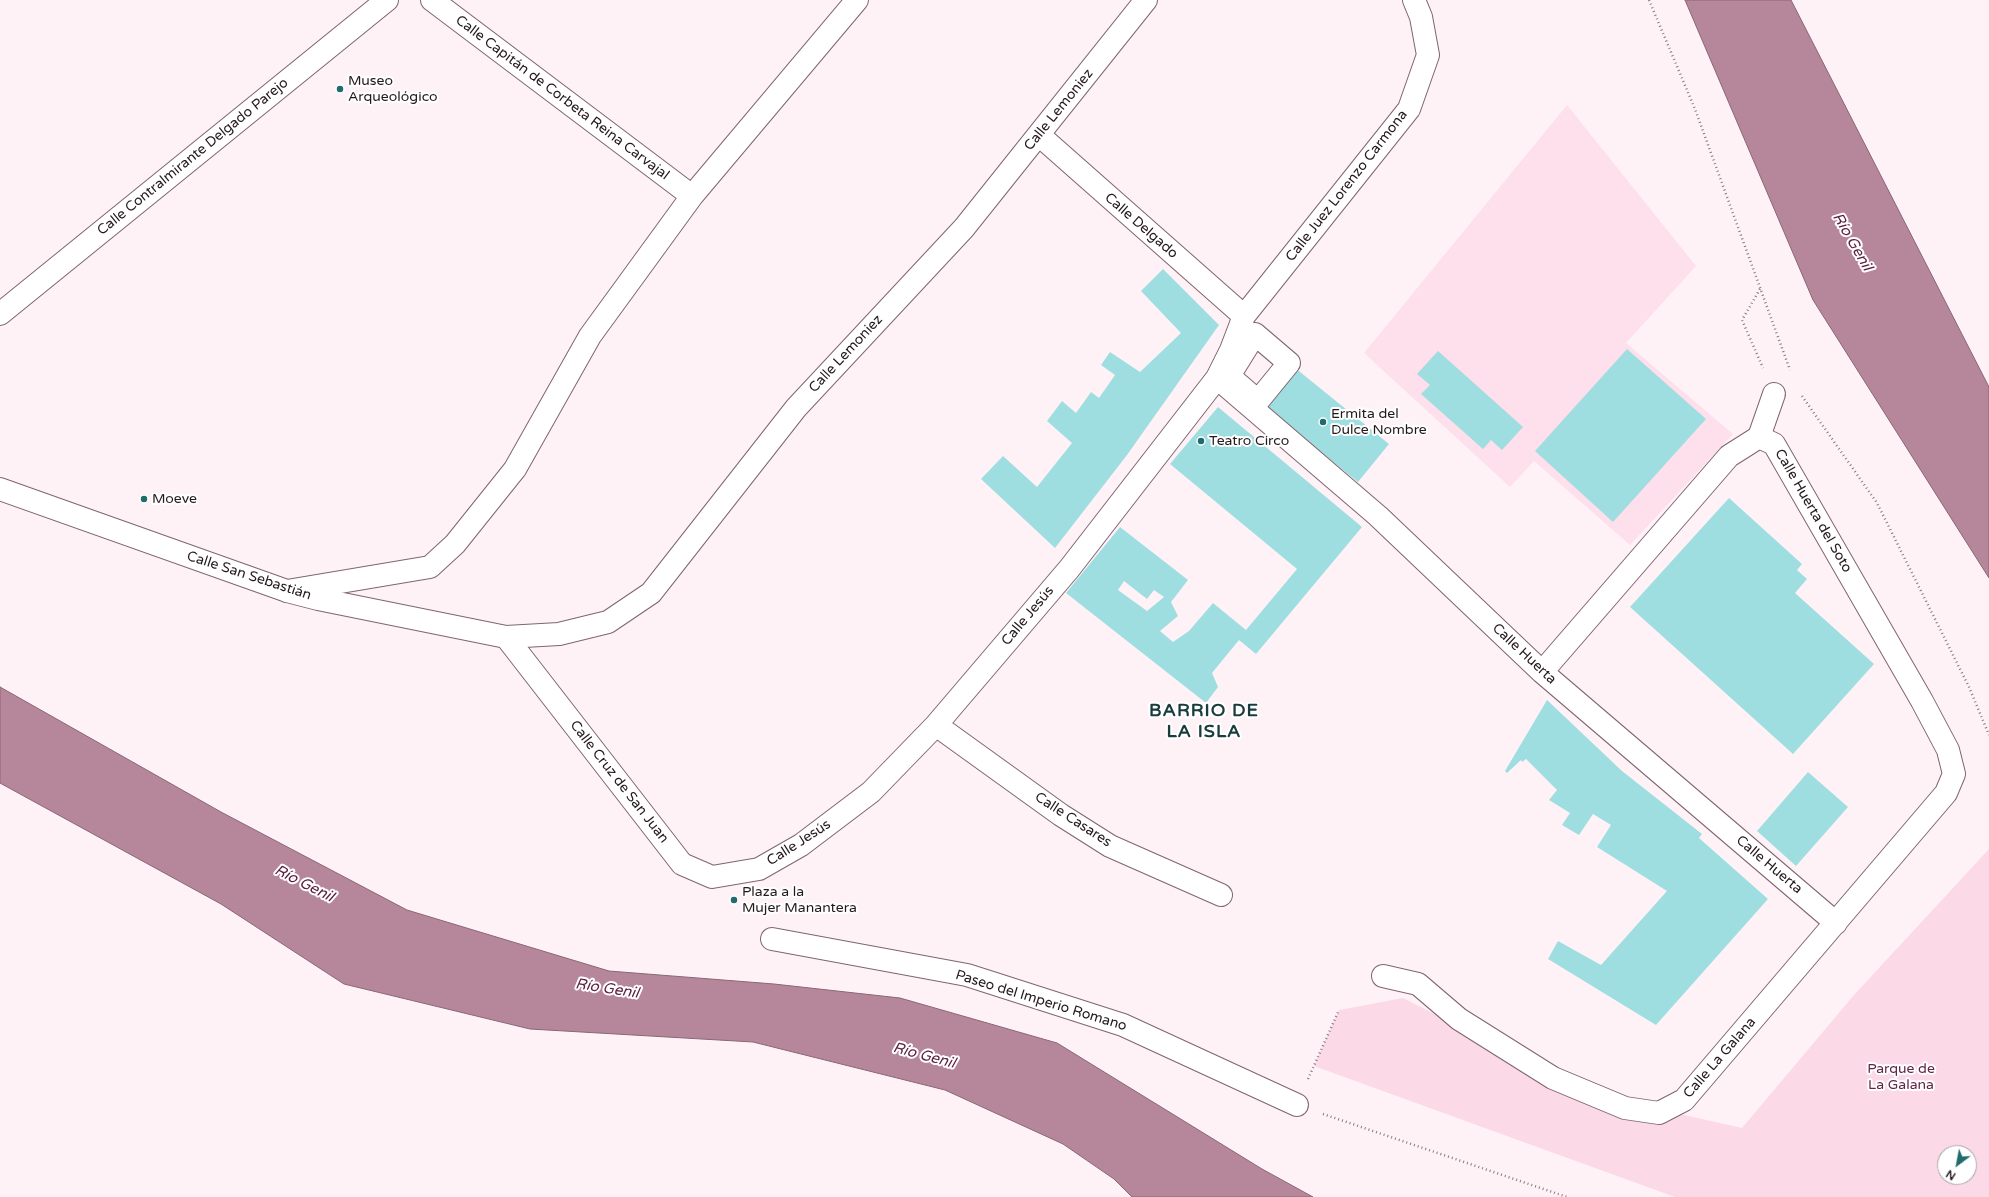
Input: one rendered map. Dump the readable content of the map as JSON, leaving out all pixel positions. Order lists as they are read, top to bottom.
{
  "streets": {
    "street": [
      "Calle Capitán de Corbeta Reina Carvajal",
      "Calle Lemoniez",
      "Calle Contralmirante Delgado Parejo",
      "Calle Juez Lorenzo Carmona",
      "Calle Delgado",
      "Calle Huerta del Soto",
      "Calle San Sebastián",
      "Calle Jesús",
      "Calle Huerta",
      "Calle Cruz de San Juan",
      "Calle Casares",
      "Paseo del Imperio Romano",
      "Calle La Galana"
    ]
  },
  "crossings": [
    ["Calle Lemoniez", "Calle Delgado"],
    ["Calle Lemoniez", "Calle San Sebastián"],
    ["Calle Lemoniez", "Calle Cruz de San Juan"],
    ["Calle Juez Lorenzo Carmona", "Calle Delgado"],
    ["Calle Juez Lorenzo Carmona", "Calle Jesús"],
    ["Calle Delgado", "Calle Jesús"],
    ["Calle Huerta del Soto", "Calle La Galana"],
    ["Calle San Sebastián", "Calle Cruz de San Juan"],
    ["Calle Jesús", "Calle Huerta"],
    ["Calle Jesús", "Calle Cruz de San Juan"],
    ["Calle Jesús", "Calle Casares"],
    ["Calle Huerta", "Calle La Galana"]
  ],
  "districts": ["BARRIO DE LA ISLA"],
  "water": ["Río Genil"],
  "parks": ["Parque de La Galana"],
  "places": [
    "Museo Arqueológico",
    "Ermita del Dulce Nombre",
    "Teatro Circo",
    "Moeve",
    "Plaza a la Mujer Manantera"
  ],
  "north": "bottom left"
}
